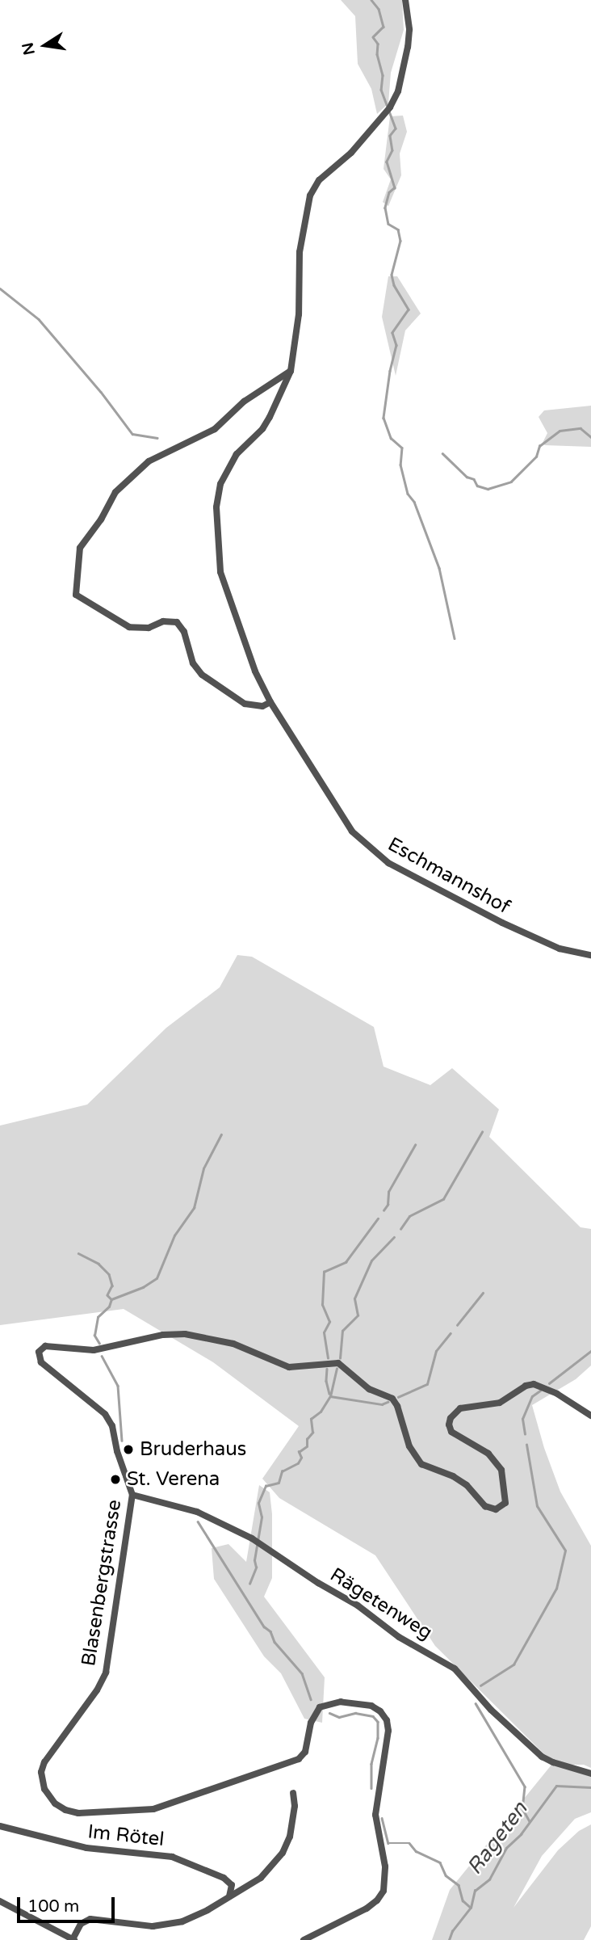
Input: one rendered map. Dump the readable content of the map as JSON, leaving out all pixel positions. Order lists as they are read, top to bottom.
{
  "streets": {
    "street": [
      "Eschmannshof",
      "Blasenbergstrasse",
      "Rägetenweg",
      "Im Rötel"
    ]
  },
  "crossings": [
    ["Blasenbergstrasse", "Rägetenweg"]
  ],
  "water": ["Rageten"],
  "places": ["Bruderhaus", "St. Verena"],
  "scale_bar": "100 m",
  "north": "left"
}
